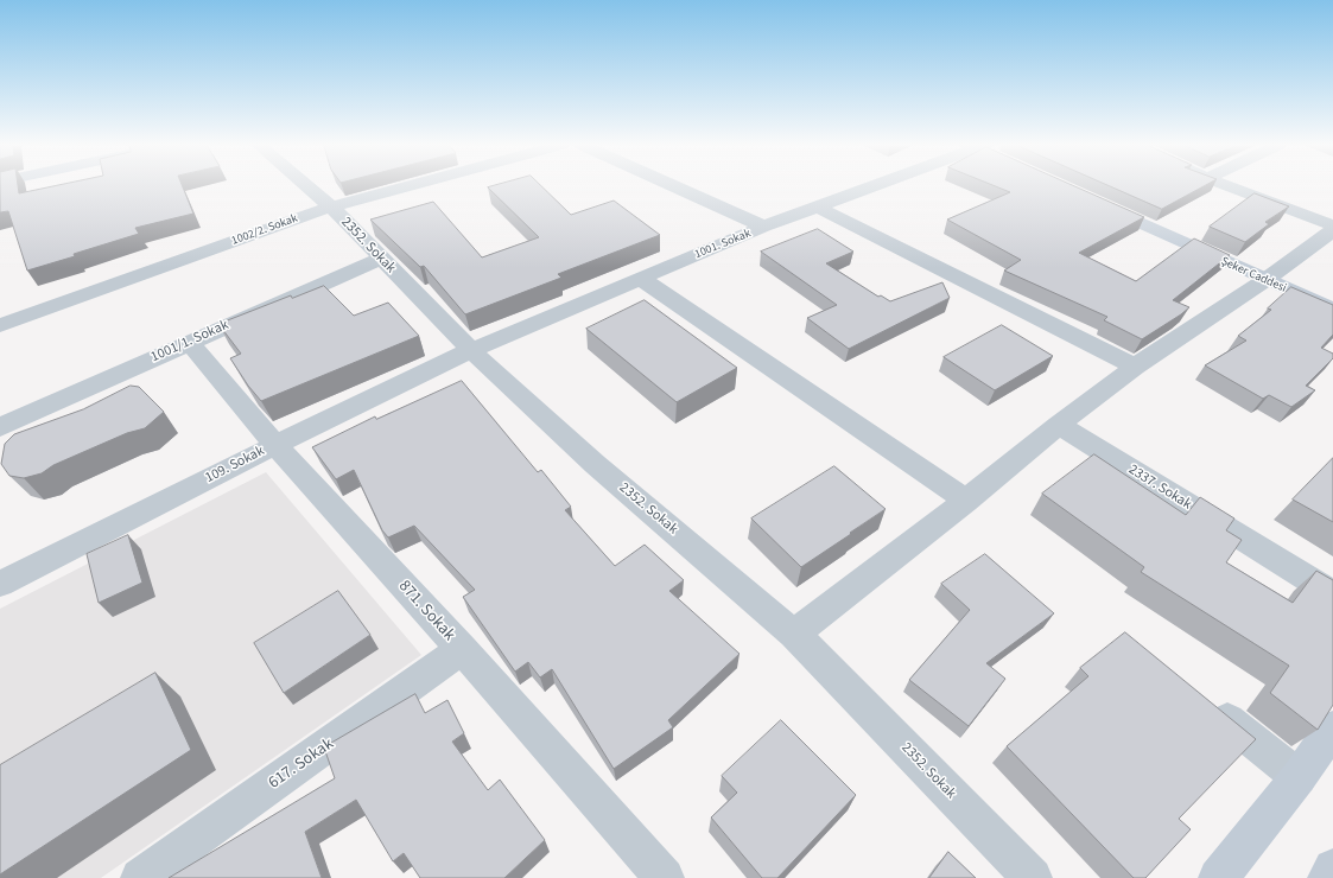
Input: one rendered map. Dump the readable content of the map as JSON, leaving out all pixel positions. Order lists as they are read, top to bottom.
{
  "streets": {
    "main road": ["Şeker Caddesi"],
    "street": [
      "1002/2. Sokak",
      "1001. Sokak",
      "2352. Sokak",
      "1001/1. Sokak",
      "109. Sokak",
      "2337. Sokak",
      "871. Sokak",
      "617. Sokak"
    ]
  },
  "crossings": [
    ["1002/2. Sokak", "2352. Sokak"],
    ["1001. Sokak", "2352. Sokak"],
    ["1001. Sokak", "109. Sokak"],
    ["2352. Sokak", "1001/1. Sokak"],
    ["2352. Sokak", "109. Sokak"],
    ["1001/1. Sokak", "871. Sokak"],
    ["109. Sokak", "871. Sokak"],
    ["871. Sokak", "617. Sokak"]
  ]
}
